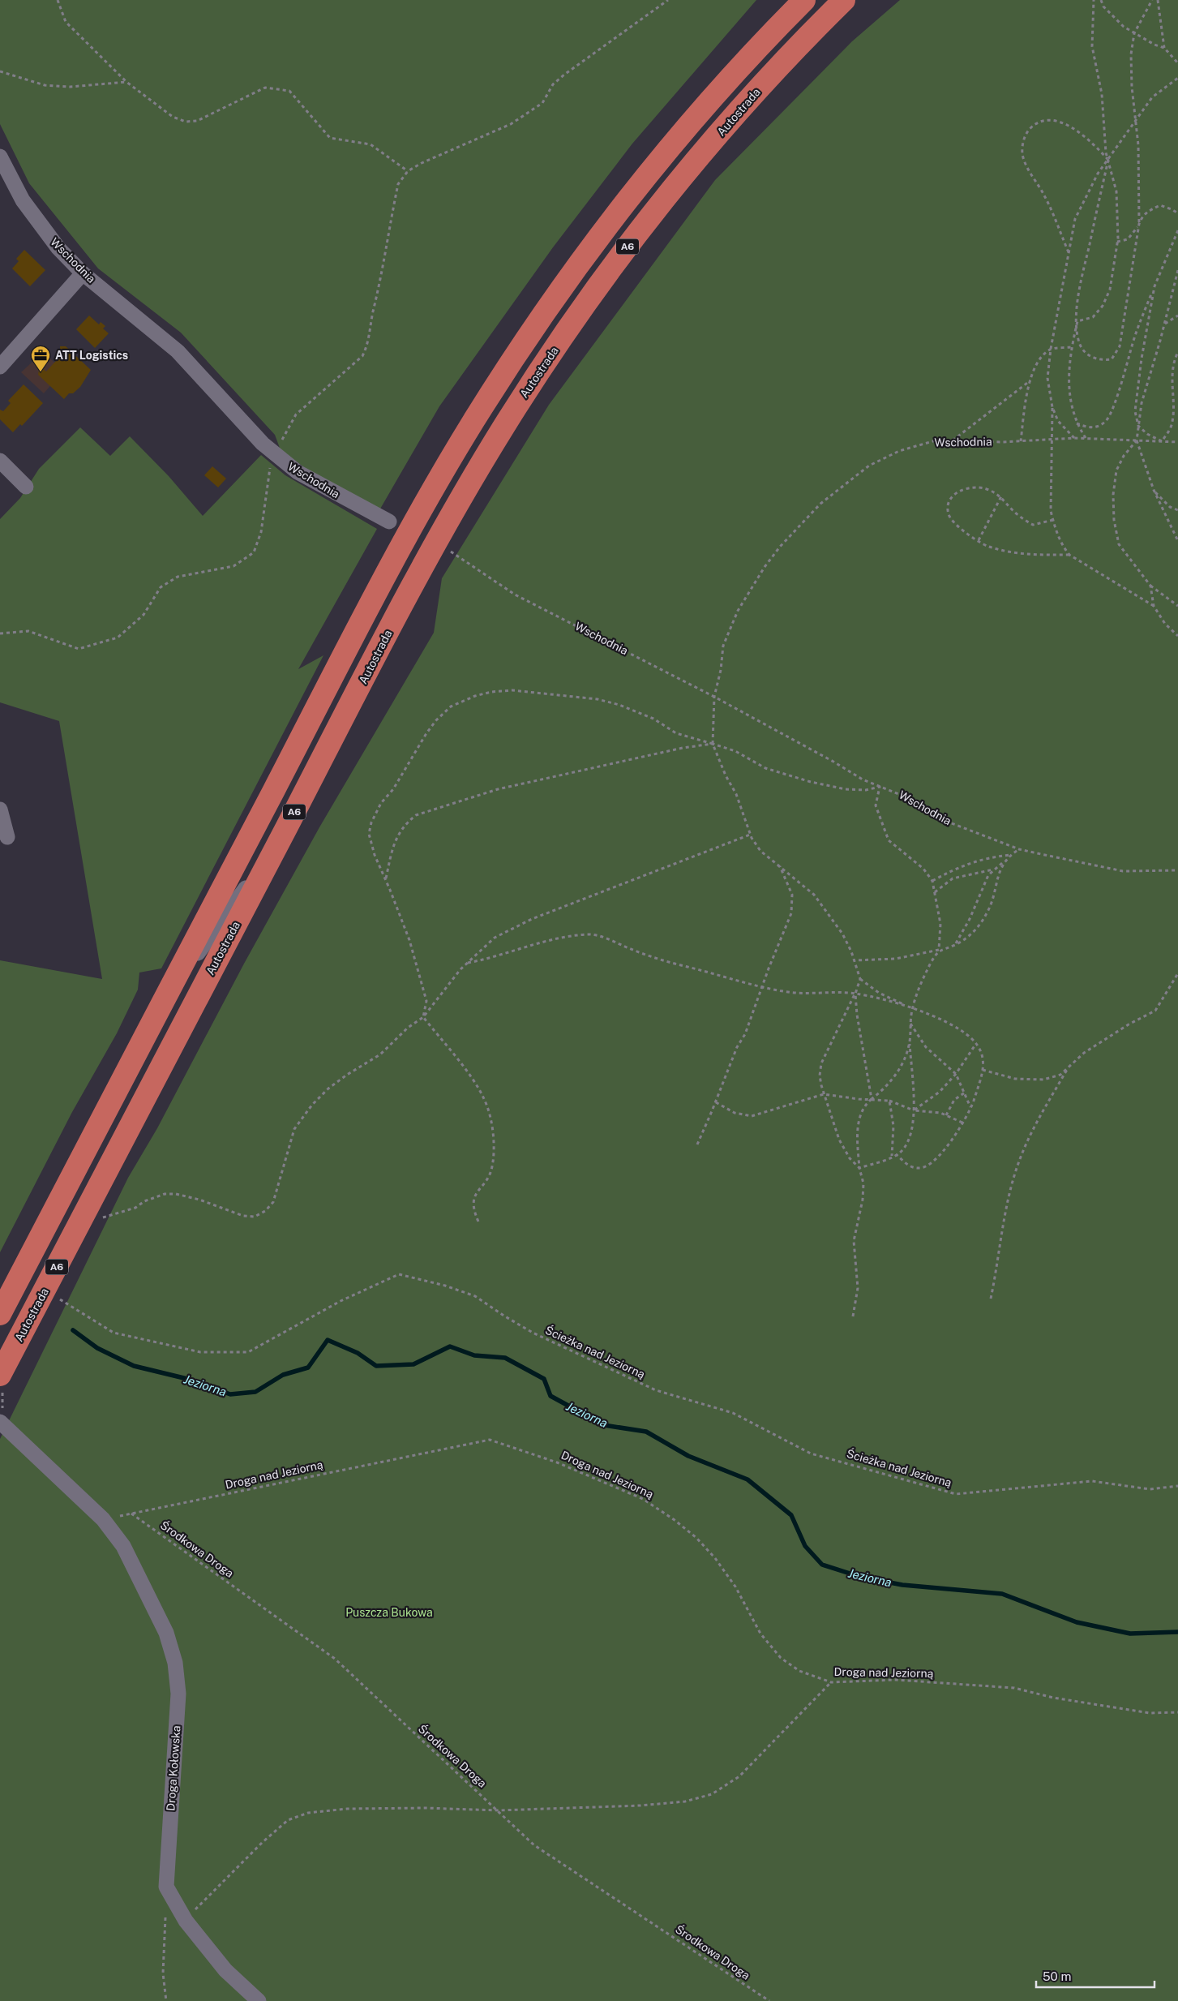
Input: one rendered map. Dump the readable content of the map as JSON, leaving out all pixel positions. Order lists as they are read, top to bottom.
{
  "streets": {
    "highway": ["Autostrada", "A6"],
    "street": ["Wschodnia", "Droga Kołowska"],
    "path": ["Ścieżka nad Jeziorną", "Droga nad Jeziorną", "Środkowa Droga"]
  },
  "crossings": [
    ["Droga nad Jeziorną", "Środkowa Droga"],
    ["Droga nad Jeziorną", "Droga Kołowska"]
  ],
  "water": ["Jeziorna"],
  "parks": ["Puszcza Bukowa"],
  "places": {
    "office": ["ATT Logistics"]
  },
  "scale_bar": "50 m"
}
